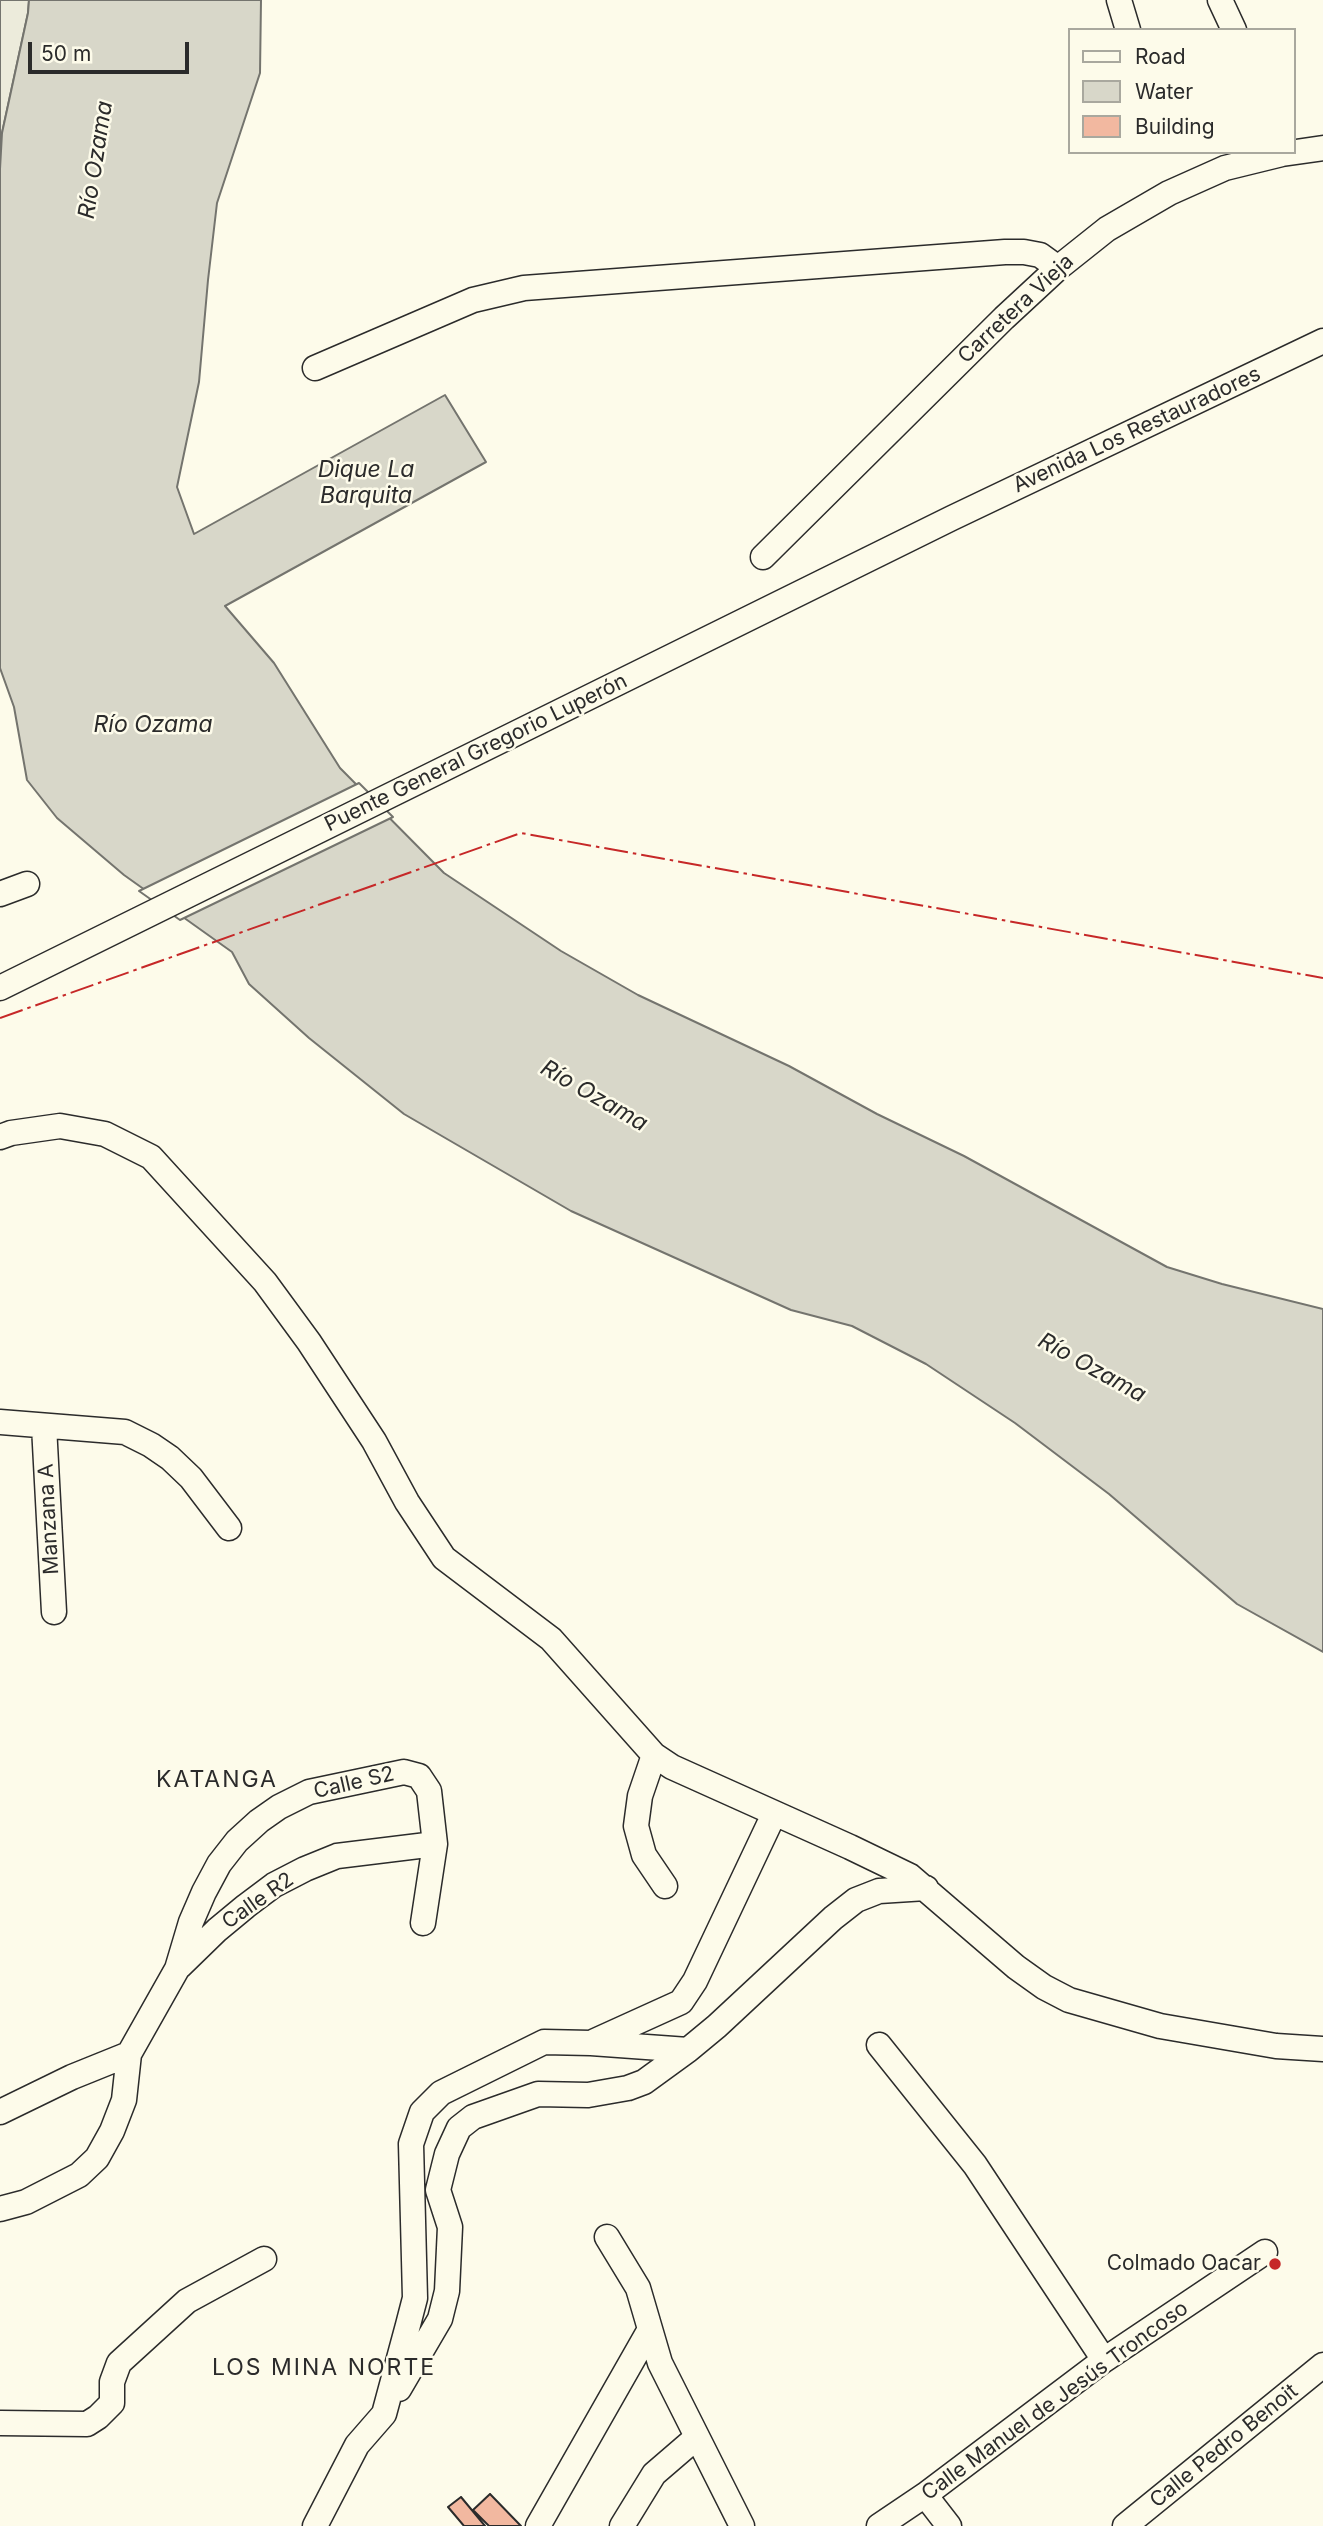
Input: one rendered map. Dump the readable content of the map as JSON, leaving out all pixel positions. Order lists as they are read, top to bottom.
{
  "streets": {
    "street": [
      "Carretera Vieja",
      "Avenida Los Restauradores",
      "Puente General Gregorio Luperón",
      "Manzana A",
      "Calle S2",
      "Calle R2",
      "Calle Manuel de Jesús Troncoso",
      "Calle Pedro Benoit"
    ]
  },
  "crossings": [
    ["Avenida Los Restauradores", "Puente General Gregorio Luperón"],
    ["Calle S2", "Calle R2"]
  ],
  "districts": ["KATANGA", "LOS MINA NORTE"],
  "water": ["Río Ozama", "Dique La Barquita"],
  "places": ["Colmado Oacar"],
  "legend": ["Road", "Water", "Building"],
  "scale_bar": "50 m"
}
